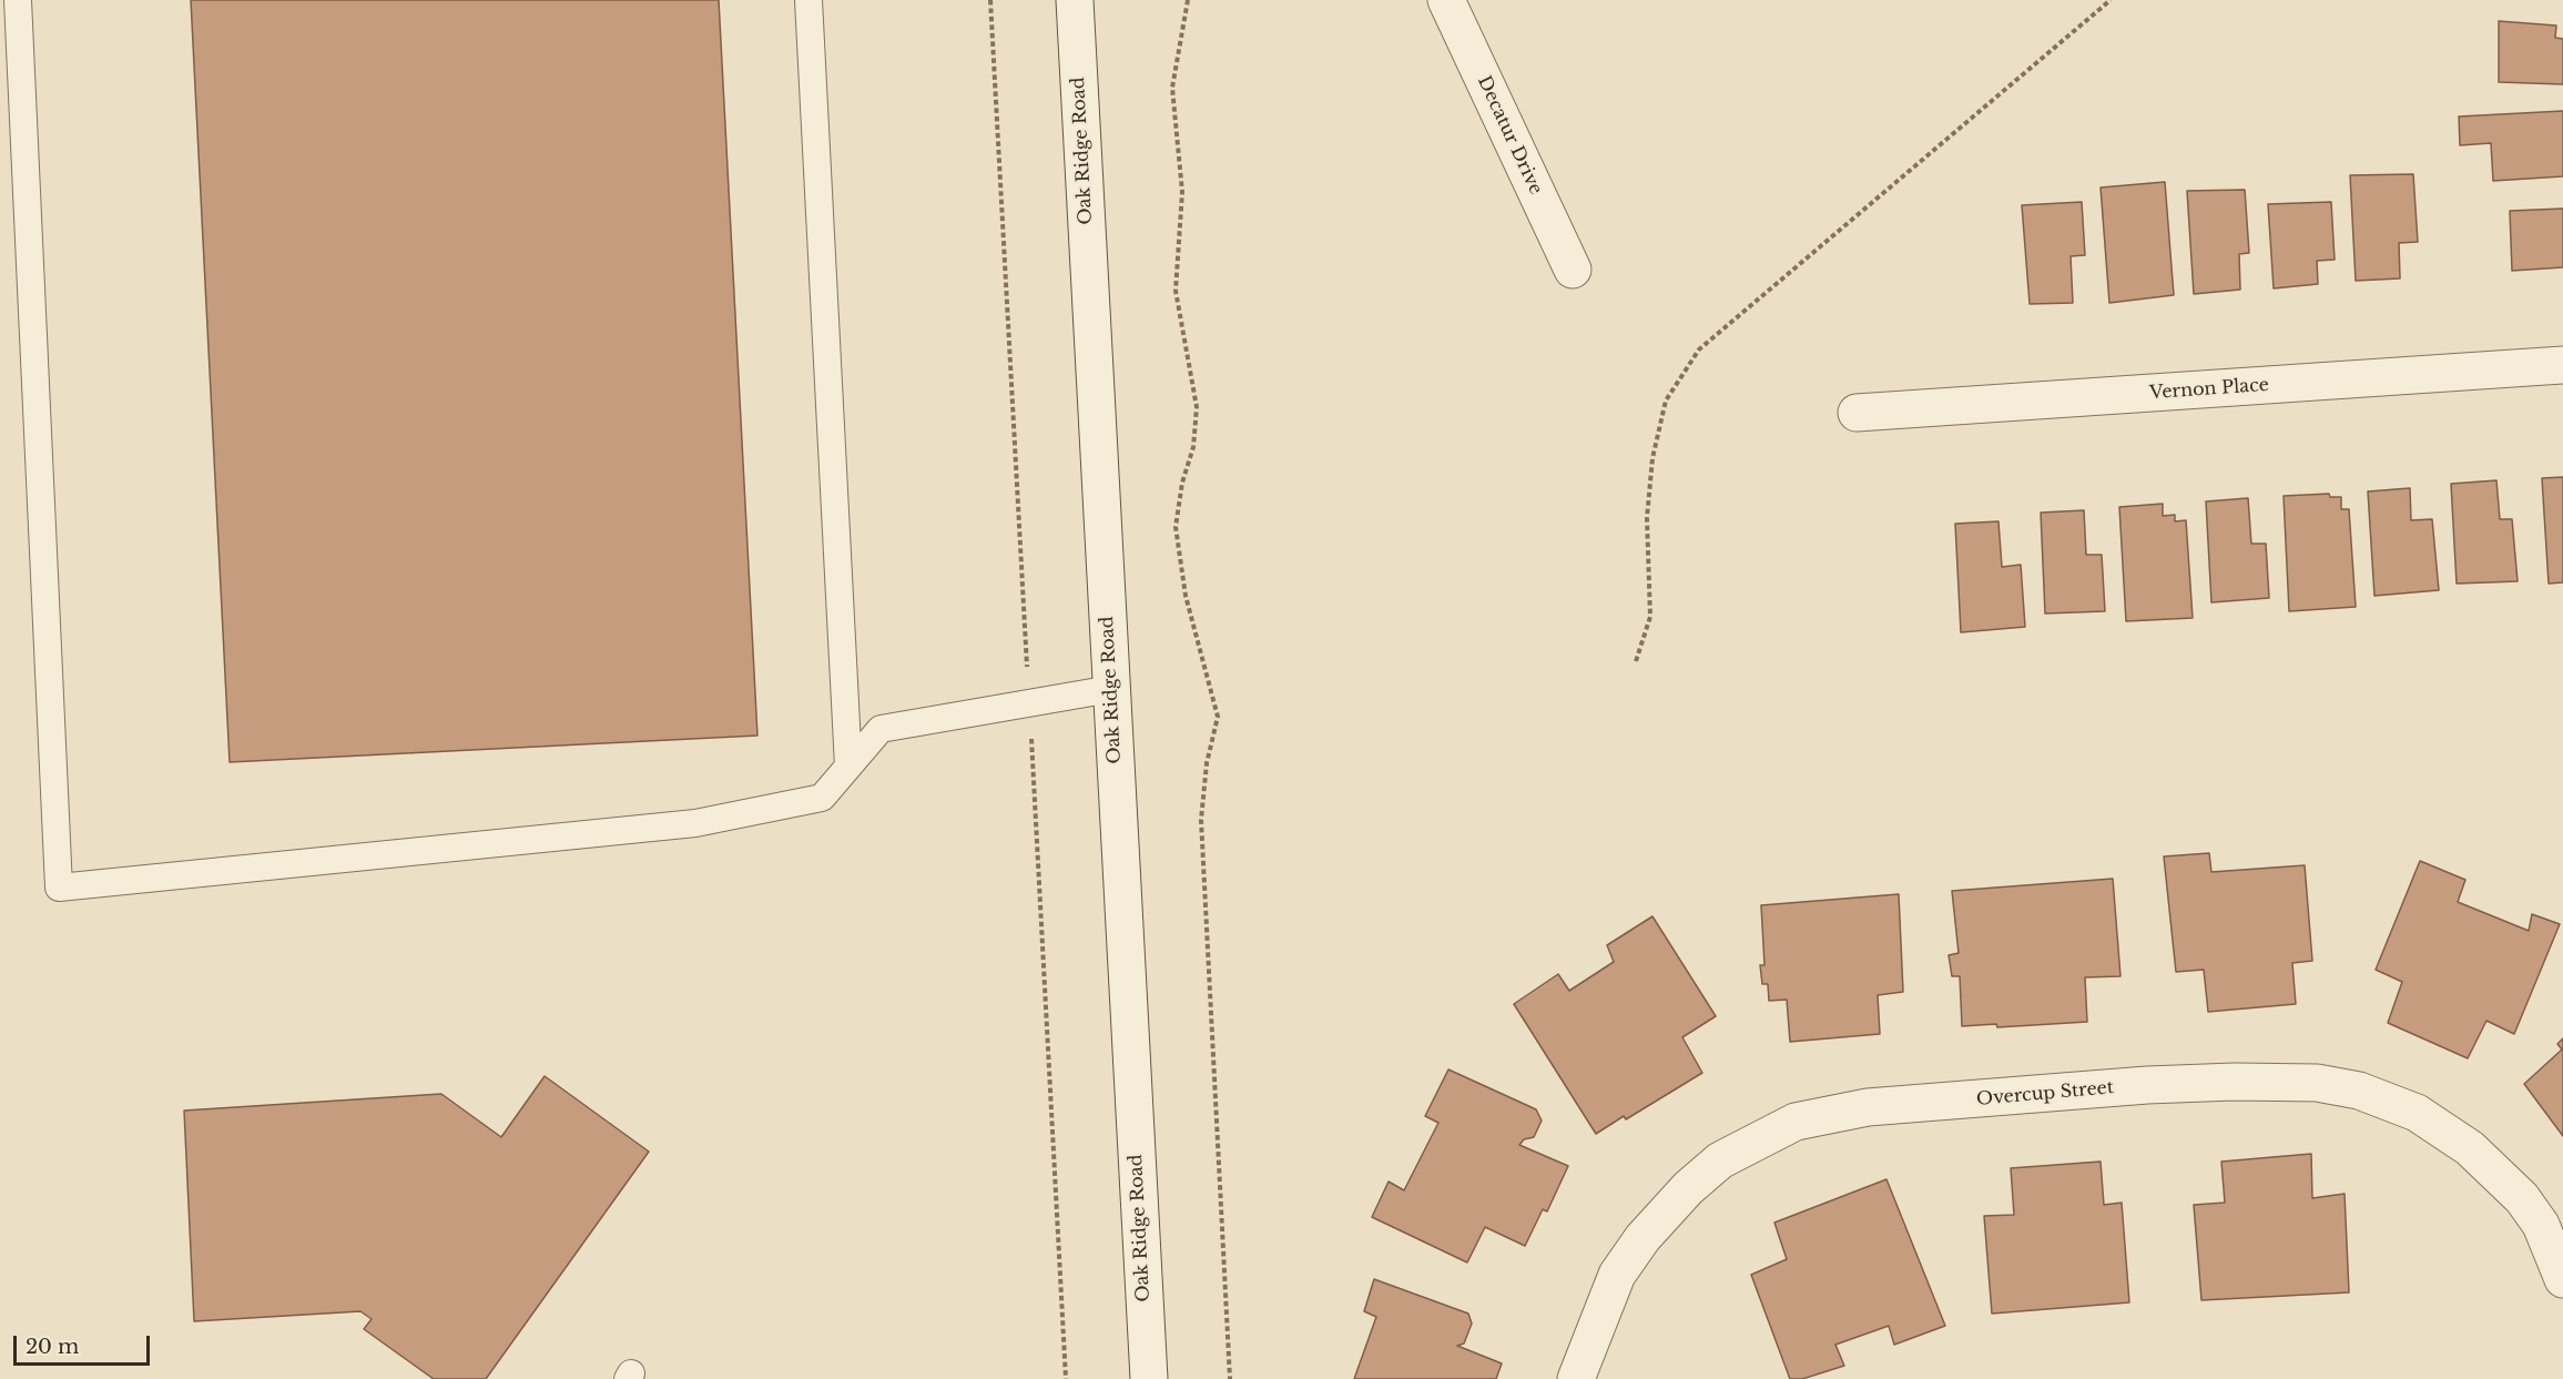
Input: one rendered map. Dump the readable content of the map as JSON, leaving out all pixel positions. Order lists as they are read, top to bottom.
{
  "streets": {
    "street": [
      "Decatur Drive",
      "Oak Ridge Road",
      "Vernon Place",
      "Overcup Street"
    ]
  },
  "scale_bar": "20 m"
}
